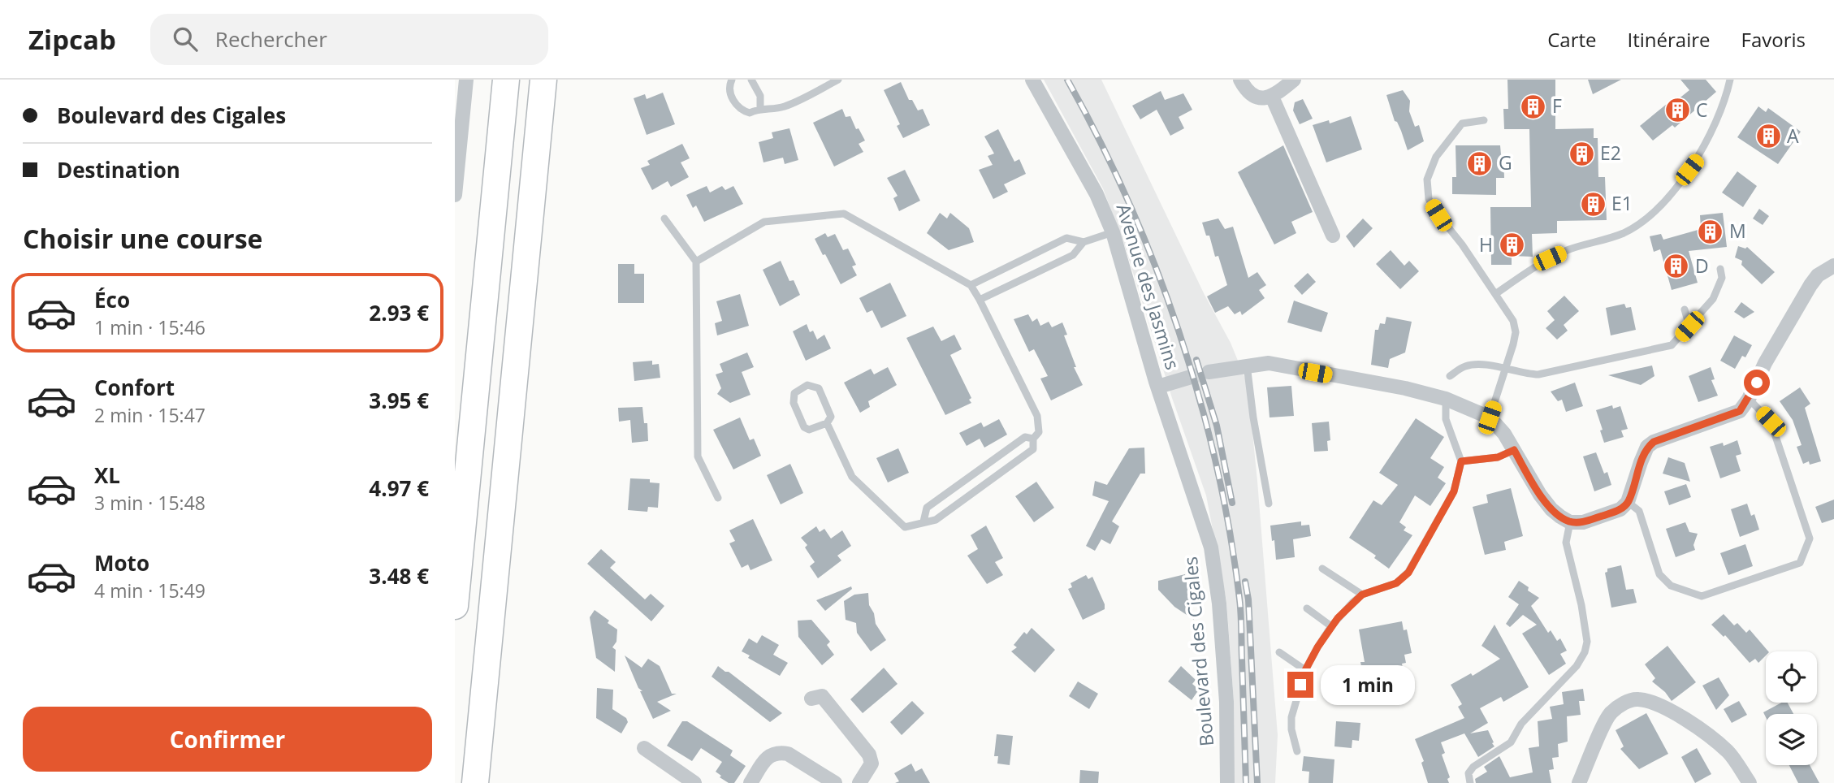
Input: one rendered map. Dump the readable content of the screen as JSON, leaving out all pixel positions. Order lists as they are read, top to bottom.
{
  "streets": {
    "street": ["Avenue des Jasmins", "Boulevard des Cigales"]
  },
  "crossings": [
    ["Avenue des Jasmins", "Boulevard des Cigales"]
  ],
  "places": {
    "building": [
      "F",
      "C",
      "A",
      "E2",
      "G",
      "E1",
      "M",
      "H",
      "D"
    ]
  },
  "page": {
    "header": "Zipcab",
    "search": "Rechercher",
    "nav": ["Carte", "Itinéraire", "Favoris"],
    "banner": ["Boulevard des Cigales", "Destination"],
    "heading": "Choisir une course",
    "list": [
      {
        "name": "Éco",
        "note": "1 min · 15:46",
        "value": "2.93 €"
      },
      {
        "name": "Confort",
        "note": "2 min · 15:47",
        "value": "3.95 €"
      },
      {
        "name": "XL",
        "note": "3 min · 15:48",
        "value": "4.97 €"
      },
      {
        "name": "Moto",
        "note": "4 min · 15:49",
        "value": "3.48 €"
      }
    ],
    "bubble": "1 min",
    "buttons": "Confirmer"
  }
}
